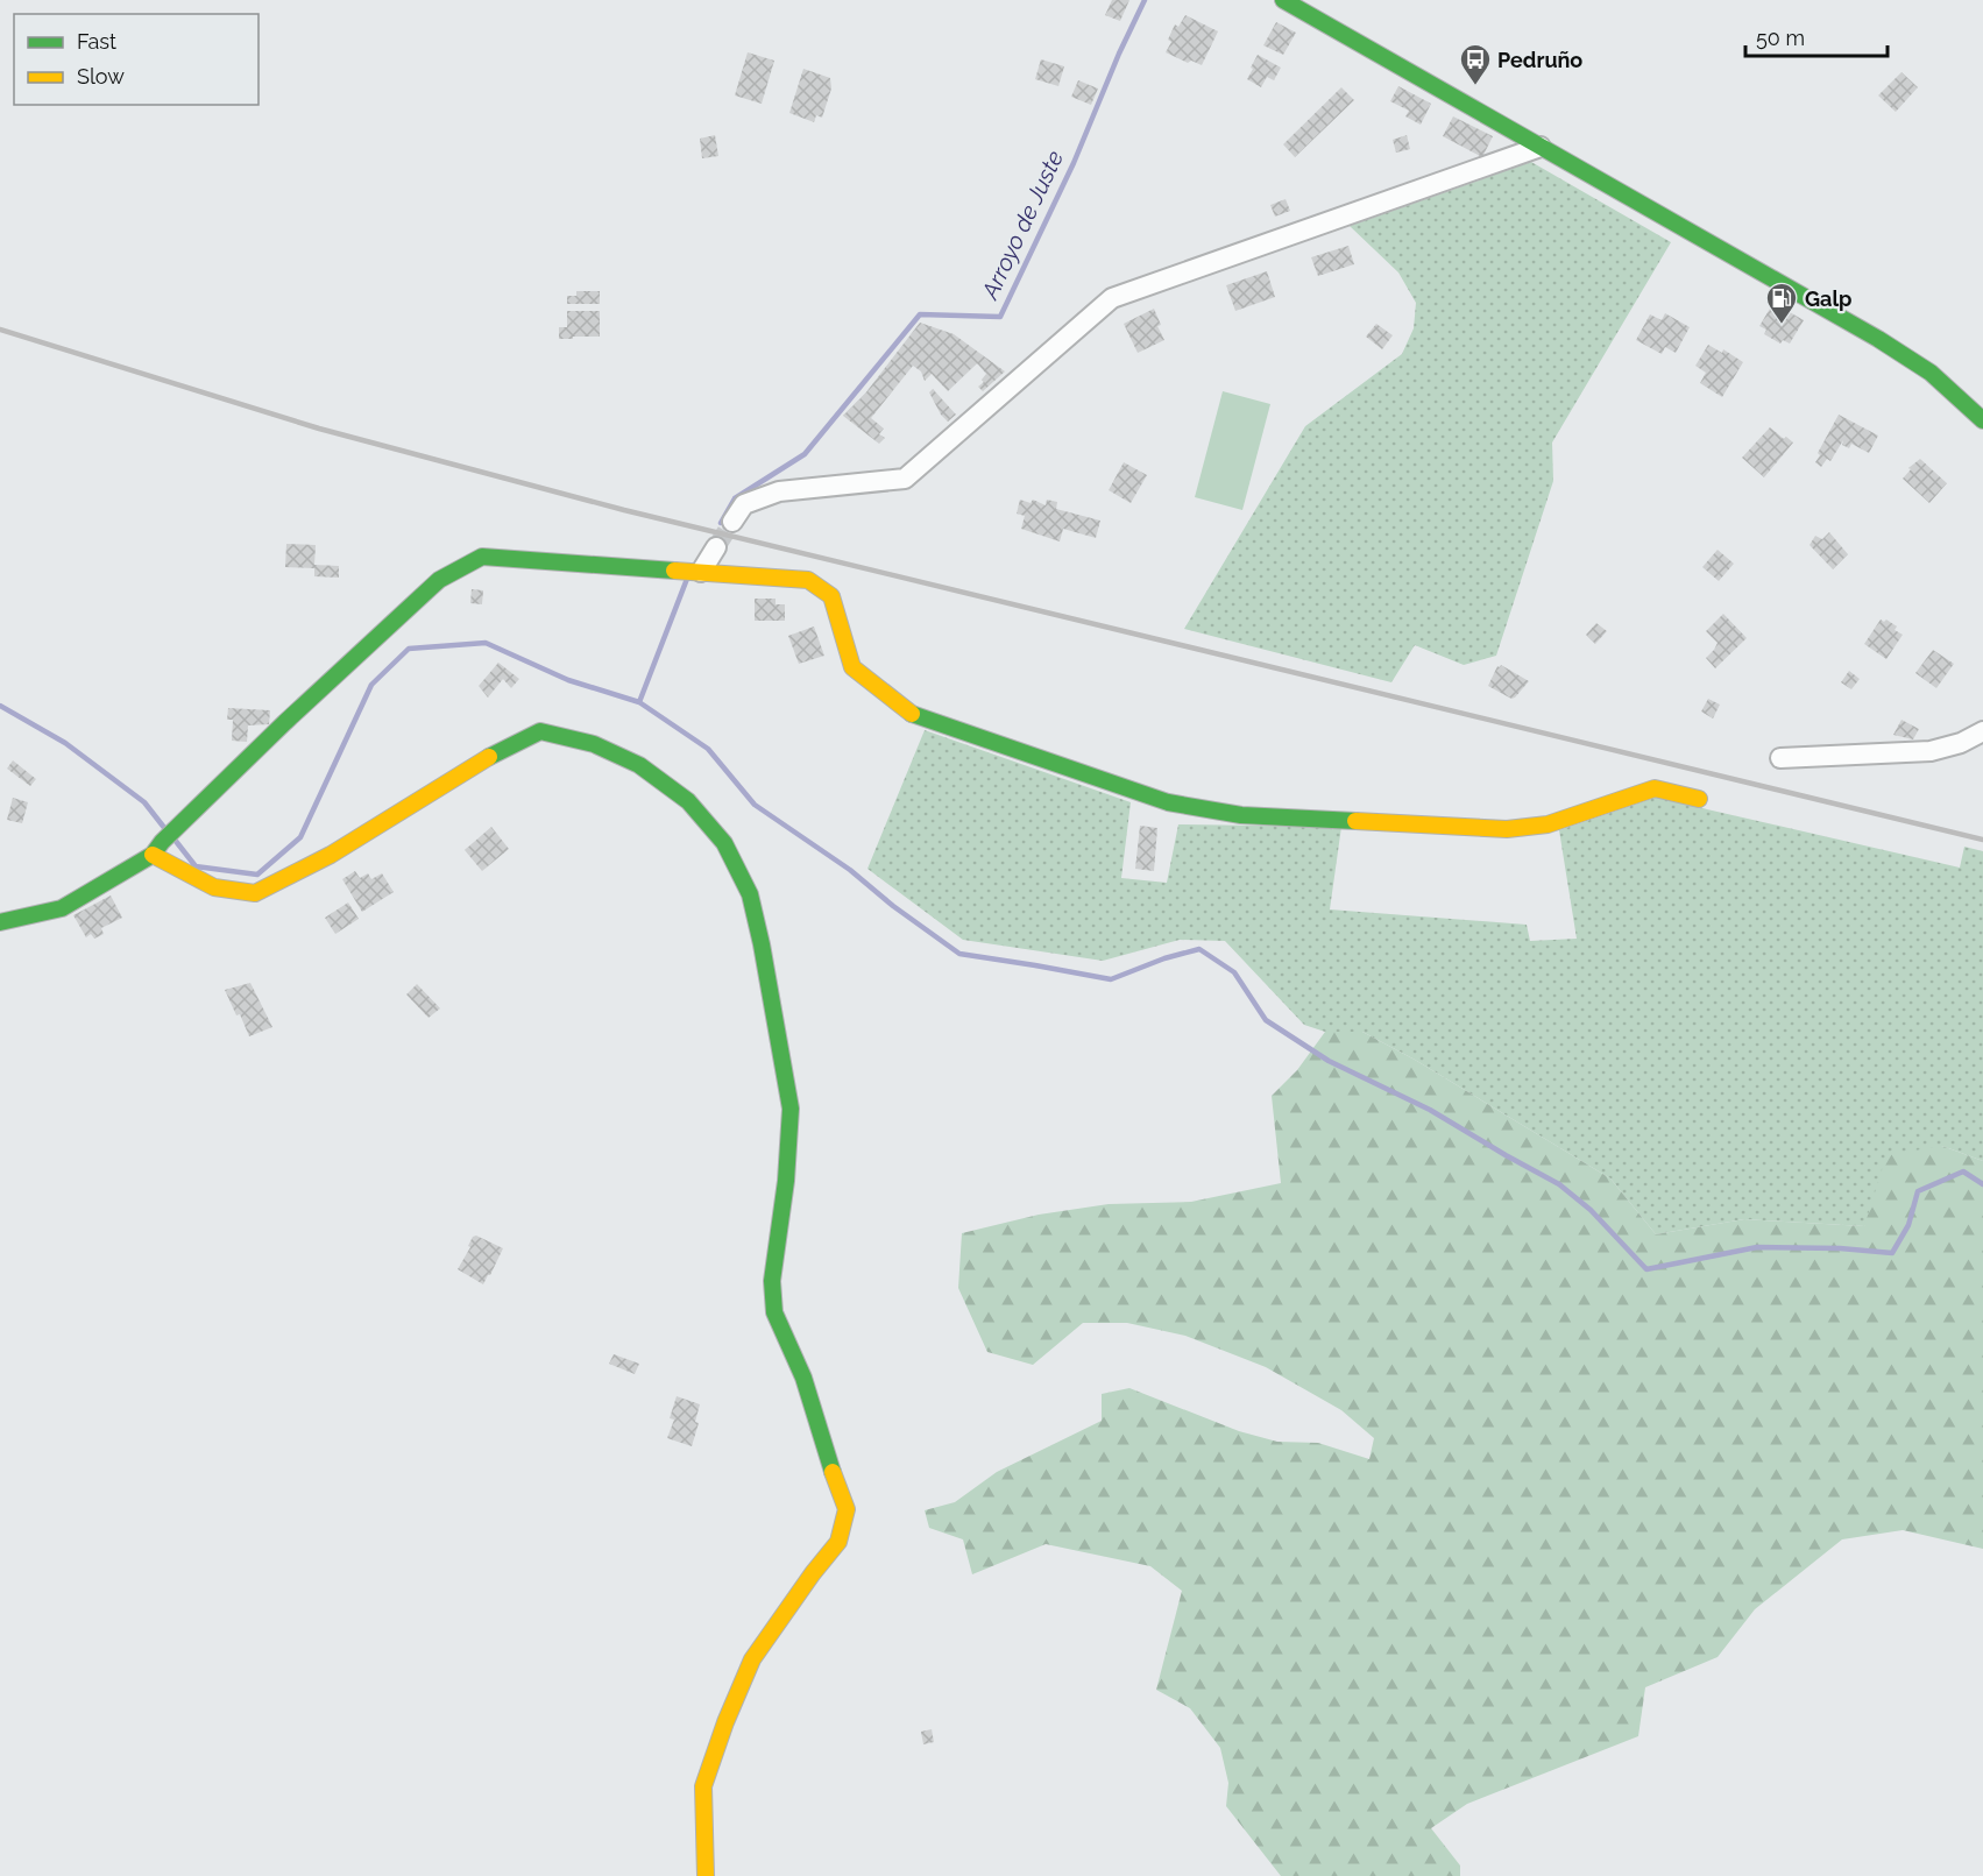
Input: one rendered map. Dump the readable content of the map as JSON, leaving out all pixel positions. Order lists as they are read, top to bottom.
{
  "water": ["Arroyo de Juste"],
  "places": {
    "bus stop": ["Pedruño"],
    "fuel station": ["Galp"]
  },
  "legend": ["Fast", "Slow"],
  "scale_bar": "50 m"
}
